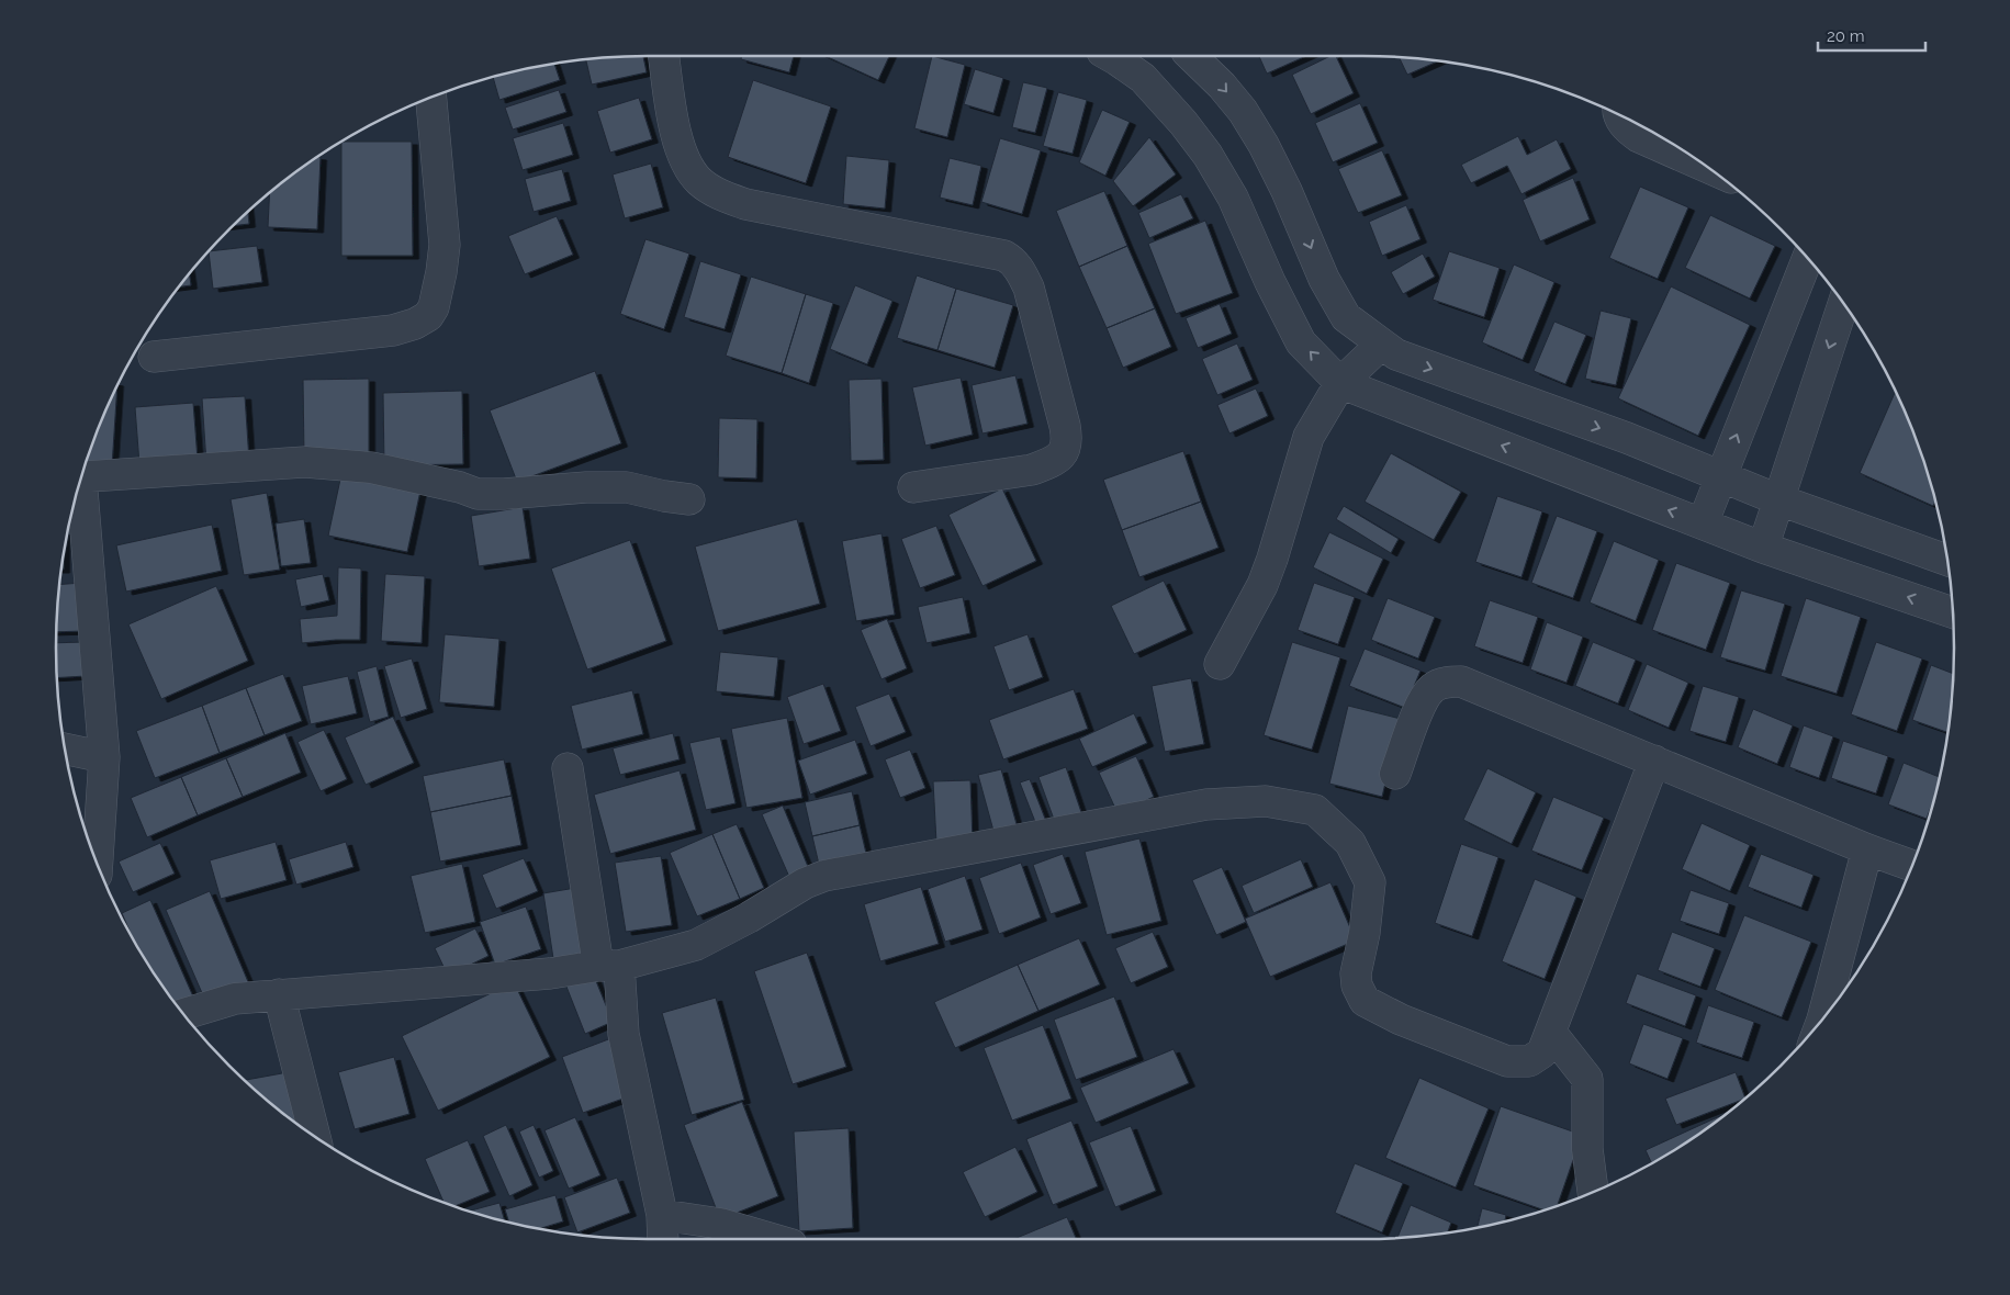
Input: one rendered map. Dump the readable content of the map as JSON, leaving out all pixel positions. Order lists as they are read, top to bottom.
{
  "scale_bar": "20 m"
}
